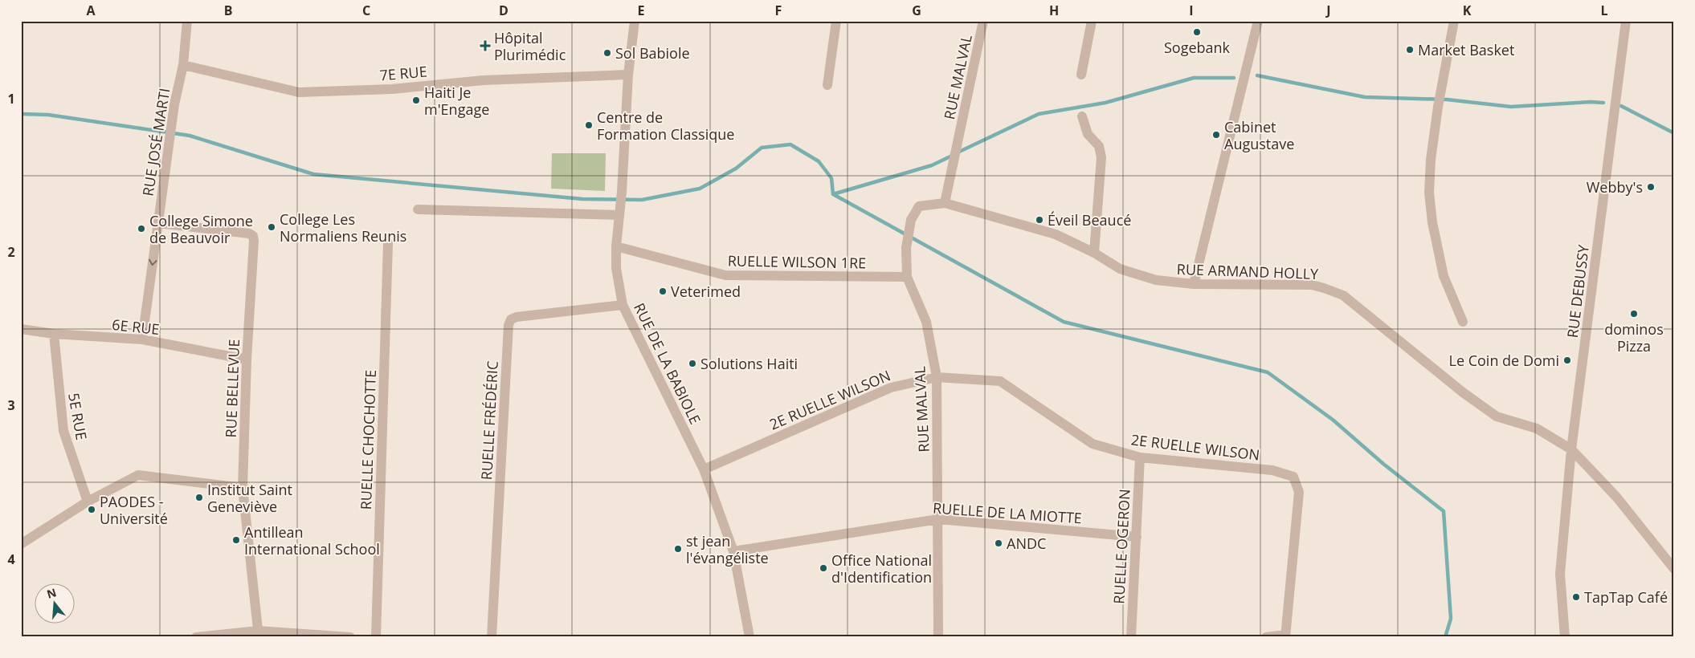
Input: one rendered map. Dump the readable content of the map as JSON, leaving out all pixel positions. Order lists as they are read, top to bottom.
{
  "streets": {
    "street": [
      "7E RUE",
      "RUE MALVAL",
      "RUE JOSÉ MARTI",
      "RUELLE WILSON 1RE",
      "RUE ARMAND HOLLY",
      "RUE DEBUSSY",
      "6E RUE",
      "RUE DE LA BABIOLE",
      "RUE BELLEVUE",
      "2E RUELLE WILSON",
      "5E RUE",
      "RUELLE FRÉDÉRIC",
      "RUELLE CHOCHOTTE",
      "RUELLE DE LA MIOTTE",
      "RUELLE OGERON"
    ]
  },
  "crossings": [
    ["7E RUE", "RUE JOSÉ MARTI"],
    ["7E RUE", "RUE DE LA BABIOLE"],
    ["RUE MALVAL", "RUELLE WILSON 1RE"],
    ["RUE MALVAL", "RUE ARMAND HOLLY"],
    ["RUE MALVAL", "2E RUELLE WILSON"],
    ["RUE MALVAL", "RUELLE DE LA MIOTTE"],
    ["RUE JOSÉ MARTI", "6E RUE"],
    ["RUE JOSÉ MARTI", "RUE BELLEVUE"],
    ["RUELLE WILSON 1RE", "RUE DE LA BABIOLE"],
    ["RUE ARMAND HOLLY", "RUE DEBUSSY"],
    ["6E RUE", "RUE BELLEVUE"],
    ["6E RUE", "5E RUE"],
    ["RUE DE LA BABIOLE", "2E RUELLE WILSON"],
    ["RUE DE LA BABIOLE", "RUELLE FRÉDÉRIC"],
    ["RUE DE LA BABIOLE", "RUELLE DE LA MIOTTE"],
    ["2E RUELLE WILSON", "RUELLE OGERON"],
    ["RUELLE DE LA MIOTTE", "RUELLE OGERON"]
  ],
  "one_way": ["RUE JOSÉ MARTI"],
  "places": {
    "other": [
      "Sogebank",
      "Market Basket",
      "Sol Babiole",
      "Haiti Je m'Engage",
      "Centre de Formation Classique",
      "Cabinet Augustave",
      "Webby's",
      "Éveil Beaucé",
      "College Les Normaliens Reunis",
      "College Simone de Beauvoir",
      "Veterimed",
      "dominos Pizza",
      "Le Coin de Domi",
      "Solutions Haiti",
      "Institut Saint Geneviève",
      "PAODES - Université",
      "Antillean International School",
      "ANDC",
      "st jean l'évangéliste",
      "Office National d'Identification",
      "TapTap Café"
    ],
    "health": ["Hôpital Plurimédic"]
  },
  "north": "top",
  "grid": {
    "columns": [
      "A",
      "B",
      "C",
      "D",
      "E",
      "F",
      "G",
      "H",
      "I",
      "J",
      "K",
      "L"
    ],
    "rows": [
      "1",
      "2",
      "3",
      "4"
    ]
  }
}
